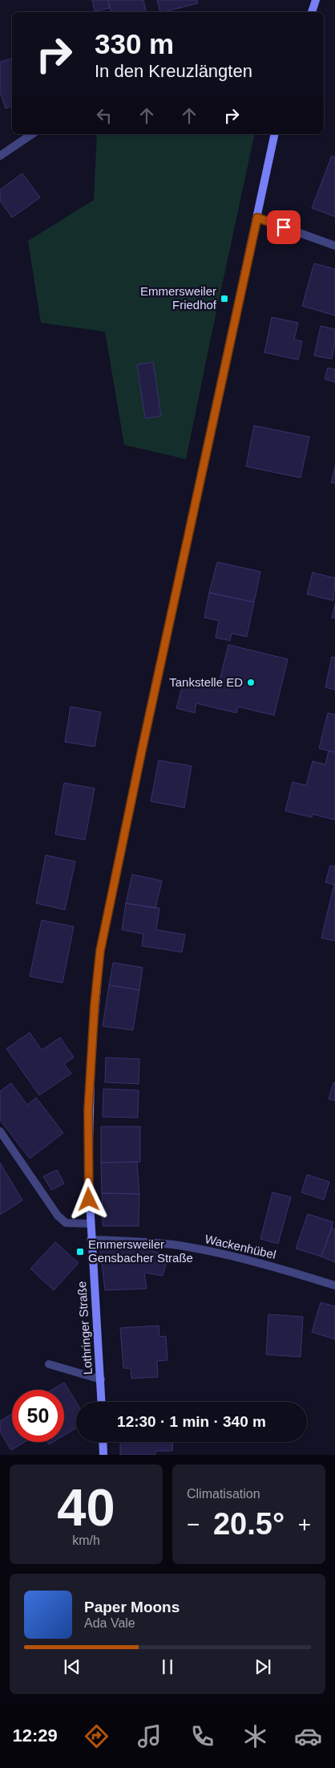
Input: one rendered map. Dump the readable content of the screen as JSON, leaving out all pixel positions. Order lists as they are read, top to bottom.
{
  "streets": {
    "main road": ["Lothringer Straße"],
    "street": ["Wackenhübel"]
  },
  "crossings": [
    ["Wackenhübel", "Lothringer Straße"]
  ],
  "places": {
    "transit": ["Emmersweiler Friedhof", "Emmersweiler Gensbacher Straße"],
    "other": ["Tankstelle ED"]
  },
  "page": {
    "turn": ["330 m", "In den Kreuzlängten"],
    "limit": "50",
    "trip": "12:30 · 1 min · 340 m",
    "tile": [
      ["40", "km/h"],
      "Climatisation"
    ],
    "heat": ["−", "20.5°", "+"],
    "song": ["Paper Moons", "Ada Vale"],
    "tabs": "12:29"
  }
}
